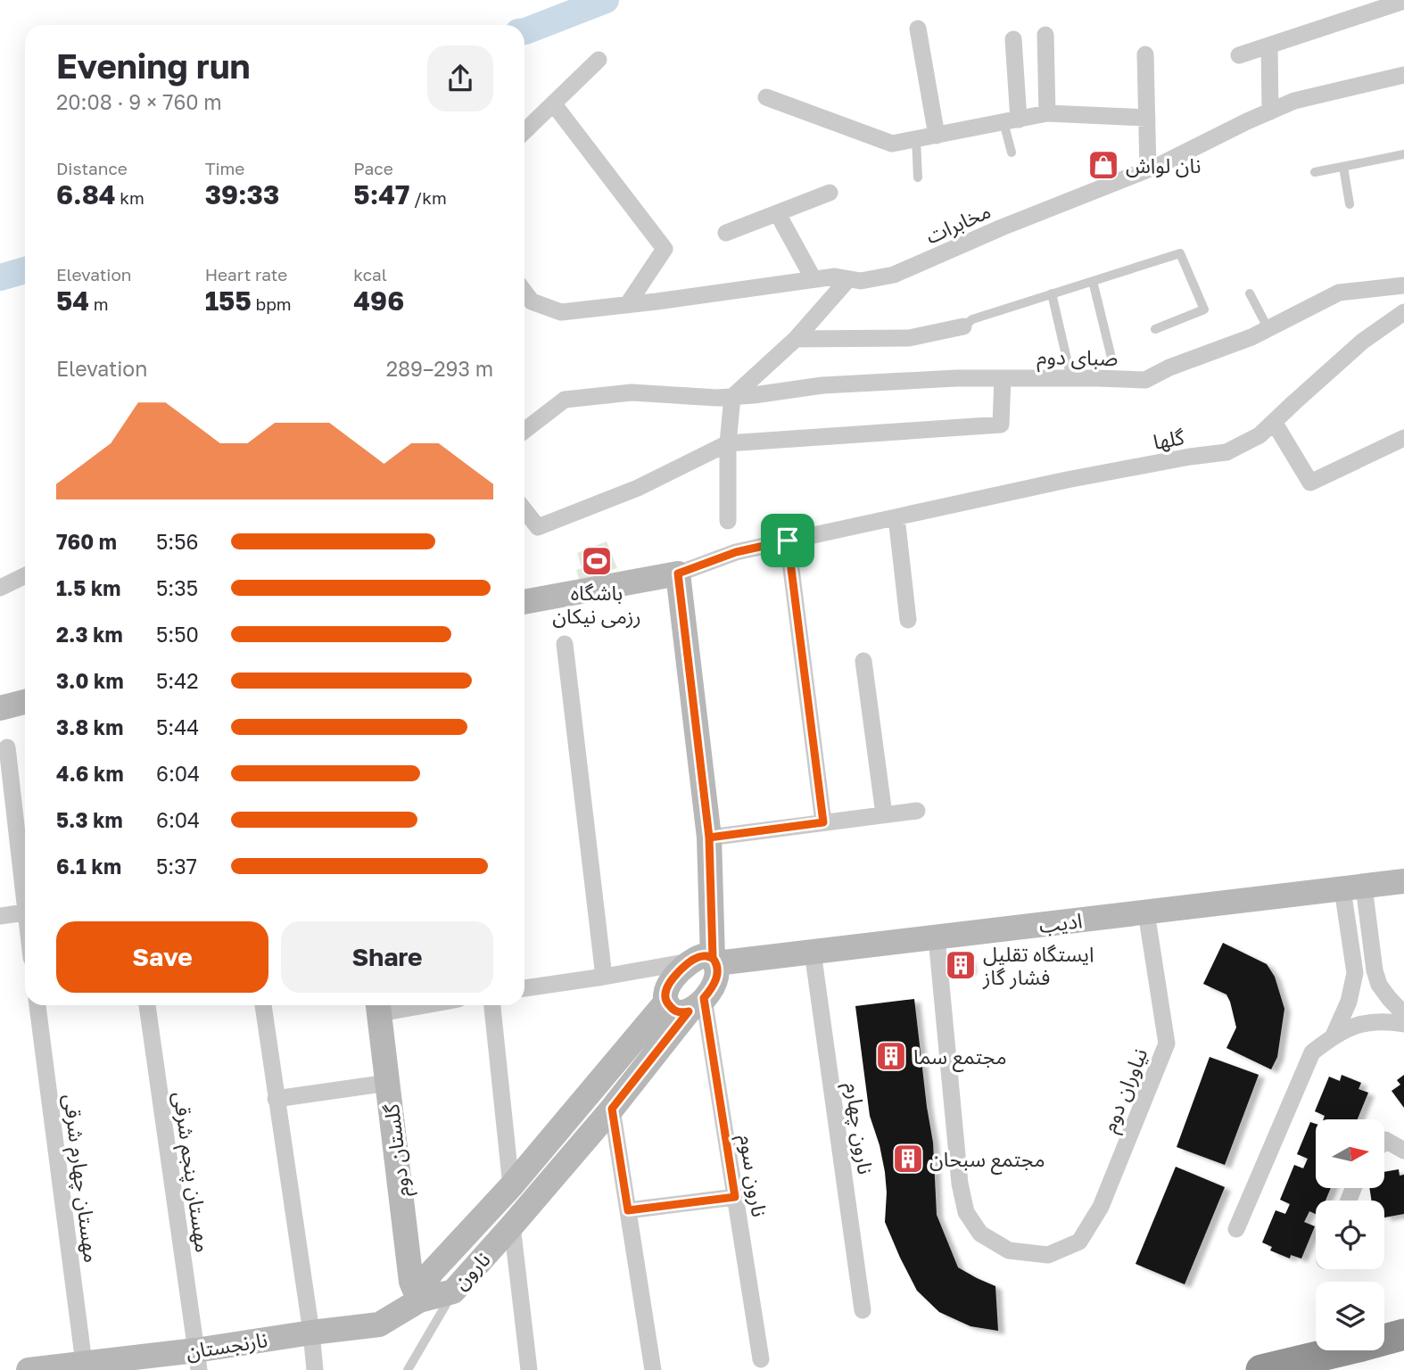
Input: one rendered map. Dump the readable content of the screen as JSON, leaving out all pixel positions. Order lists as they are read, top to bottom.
{
  "streets": {
    "street": [
      "مخابرات",
      "صبای دوم",
      "گلها",
      "ادیب",
      "نیاوران دوم",
      "نارون چهارم",
      "گلستان دوم",
      "مهستان پنجم شرقی",
      "نارون سوم",
      "مهستان چهارم شرقی",
      "نارون",
      "نارنجستان"
    ]
  },
  "crossings": [
    ["گلها", "نارون"],
    ["ادیب", "نیاوران دوم"],
    ["ادیب", "نارون چهارم"],
    ["ادیب", "نارون"],
    ["گلستان دوم", "نارون"],
    ["گلستان دوم", "نارنجستان"],
    ["مهستان پنجم شرقی", "نارنجستان"],
    ["نارون سوم", "نارون"],
    ["مهستان چهارم شرقی", "نارنجستان"],
    ["نارون", "نارنجستان"]
  ],
  "places": {
    "shop": ["نان لواش"],
    "sports": ["باشگاه رزمی نیکان"],
    "building": ["ایستگاه تقلیل فشار گاز", "مجتمع سما", "مجتمع سبحان"]
  },
  "north": "right",
  "page": {
    "heading": ["Evening run", "20:08 · 9 × 760 m"],
    "stats": [
      ["Distance", "6.84 km"],
      ["Time", "39:33"],
      ["Pace", "5:47 /km"],
      ["Elevation", "54 m"],
      ["Heart rate", "155 bpm"],
      ["kcal", "496"]
    ],
    "chart": ["Elevation", "289–293 m"],
    "list": [
      {
        "name": "760 m",
        "note": "5:56"
      },
      {
        "name": "1.5 km",
        "note": "5:35"
      },
      {
        "name": "2.3 km",
        "note": "5:50"
      },
      {
        "name": "3.0 km",
        "note": "5:42"
      },
      {
        "name": "3.8 km",
        "note": "5:44"
      },
      {
        "name": "4.6 km",
        "note": "6:04"
      },
      {
        "name": "5.3 km",
        "note": "6:04"
      },
      {
        "name": "6.1 km",
        "note": "5:37"
      }
    ],
    "buttons": ["Save", "Share"]
  }
}
